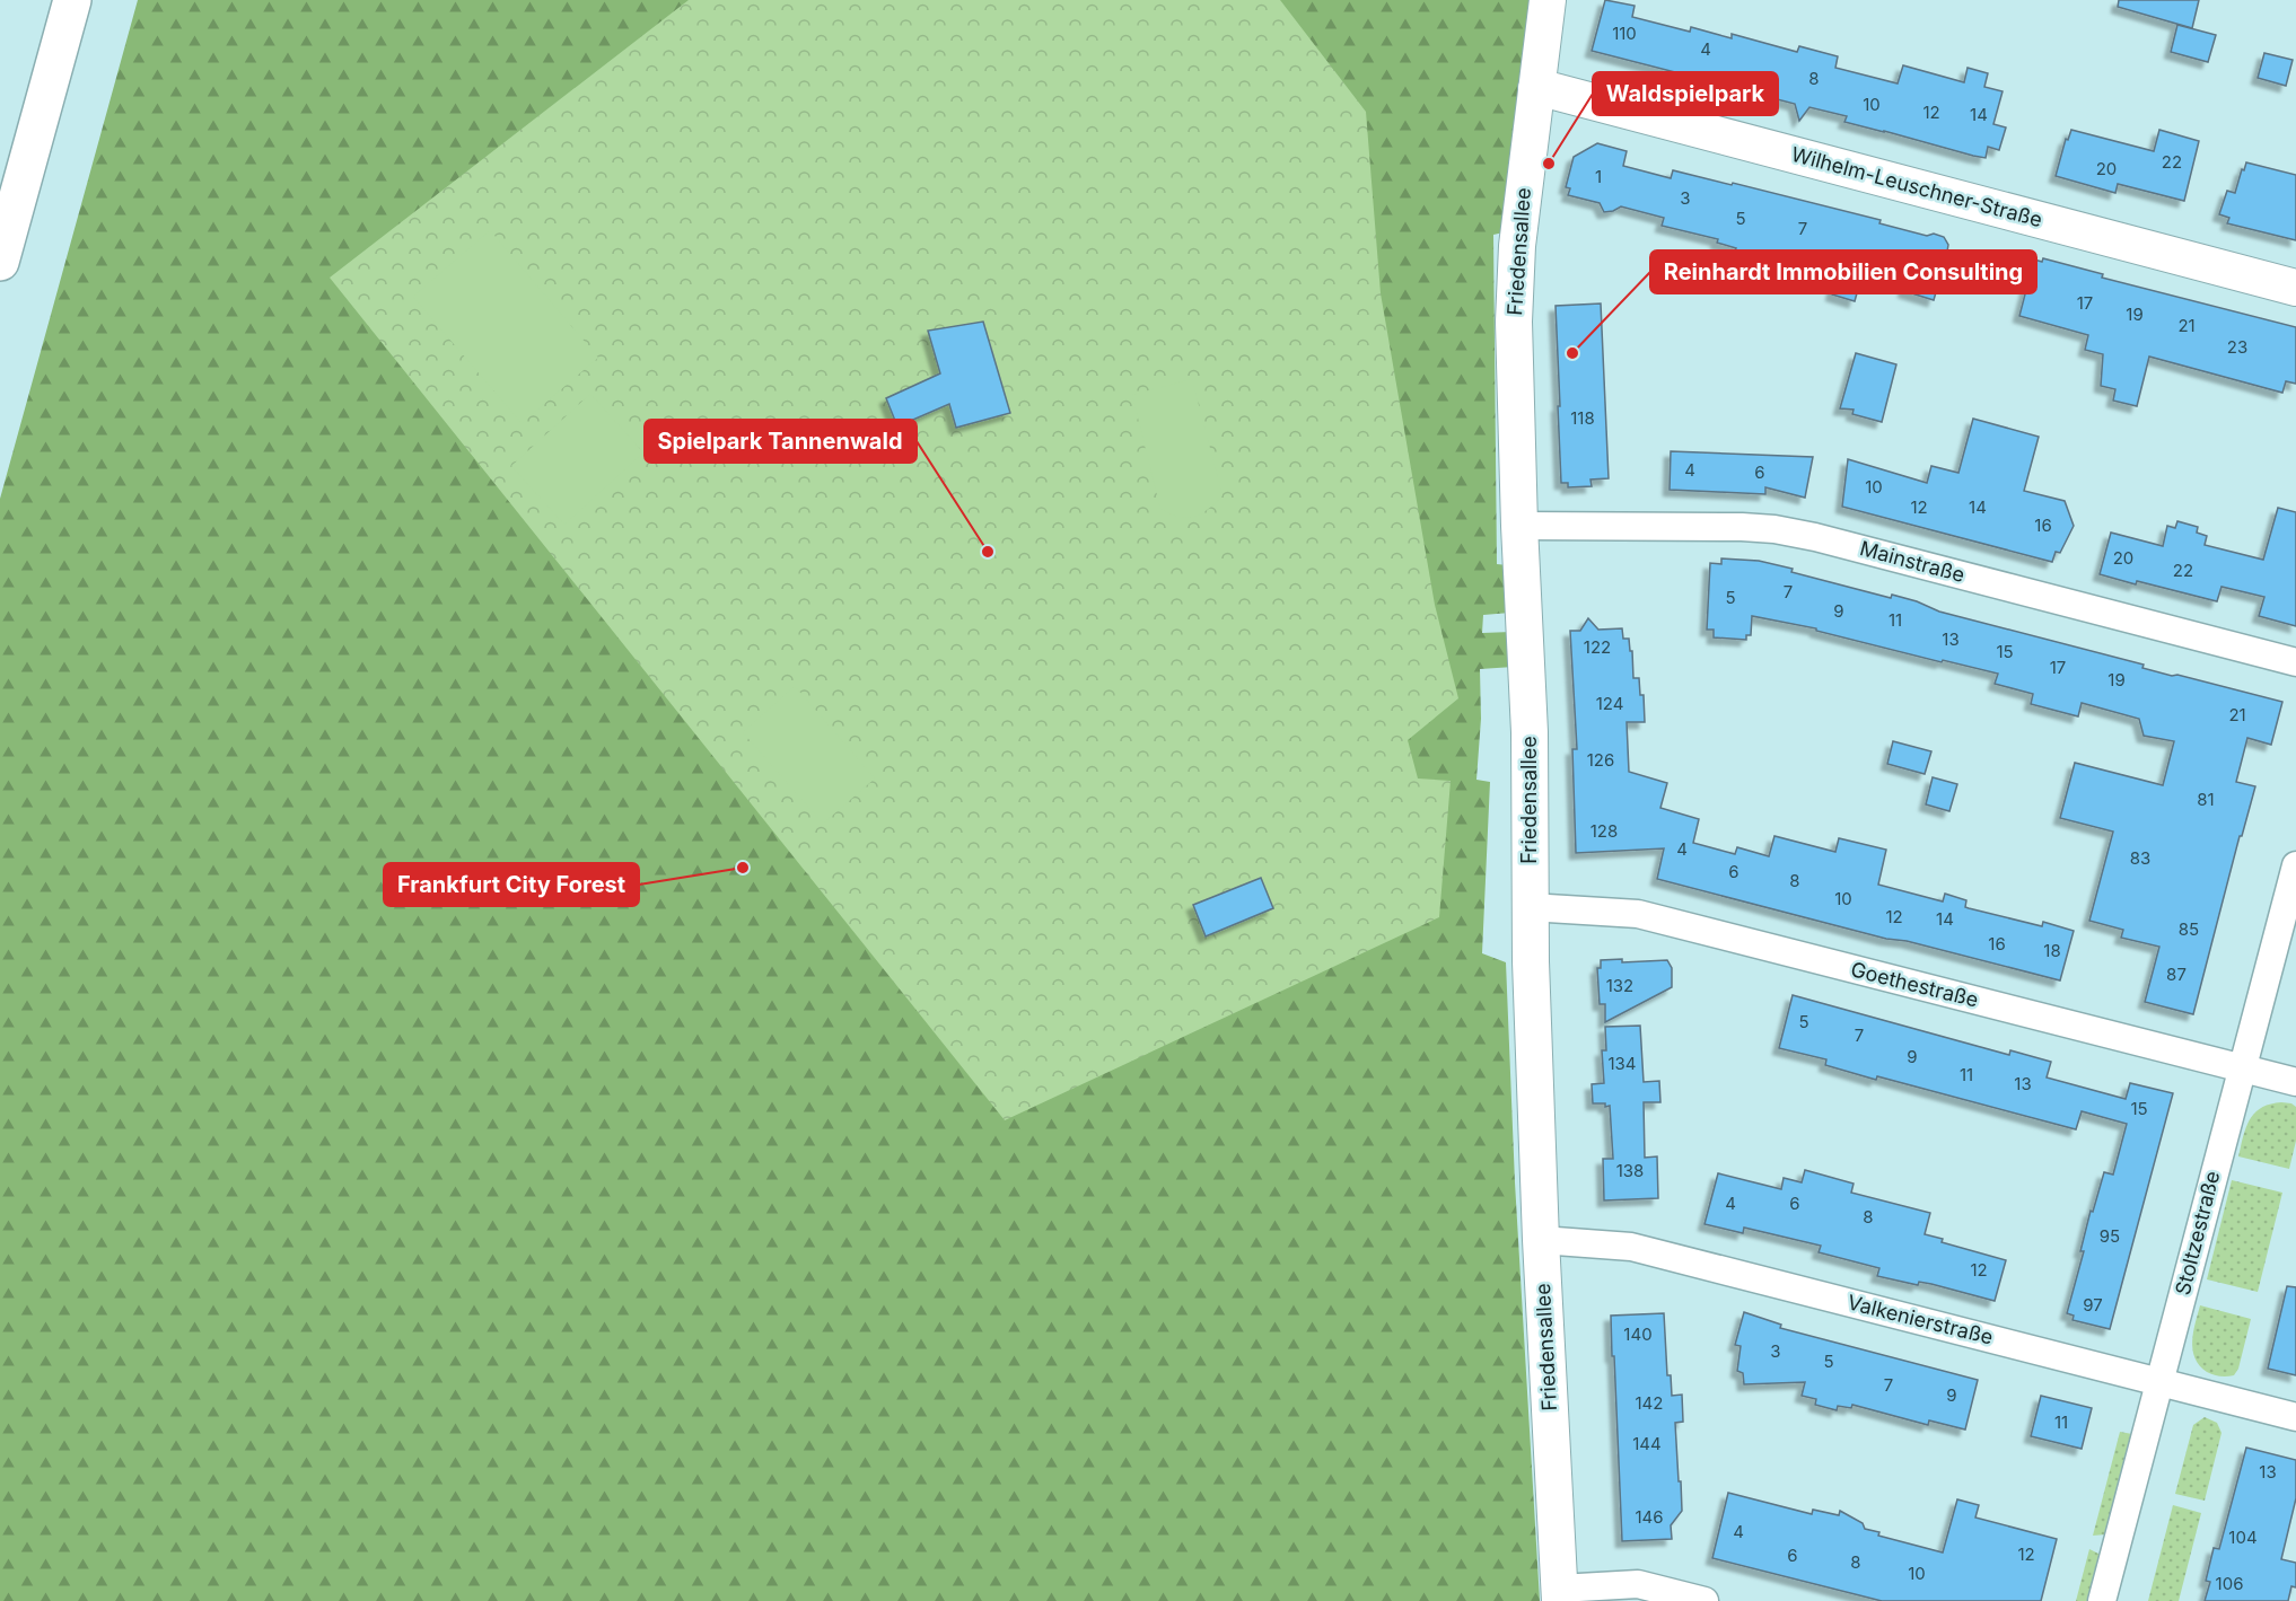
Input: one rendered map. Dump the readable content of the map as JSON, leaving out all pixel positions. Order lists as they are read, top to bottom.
{
  "streets": {
    "street": [
      "Wilhelm-Leuschner-Straße",
      "Friedensallee",
      "Mainstraße",
      "Goethestraße",
      "Stoltzestraße",
      "Valkenierstraße"
    ]
  },
  "crossings": [
    ["Wilhelm-Leuschner-Straße", "Friedensallee"],
    ["Friedensallee", "Mainstraße"],
    ["Friedensallee", "Goethestraße"],
    ["Friedensallee", "Valkenierstraße"],
    ["Goethestraße", "Stoltzestraße"],
    ["Stoltzestraße", "Valkenierstraße"]
  ],
  "places": [
    "Waldspielpark",
    "Reinhardt Immobilien Consulting",
    "Spielpark Tannenwald",
    "Frankfurt City Forest"
  ],
  "house_numbers": [
    "110",
    "4",
    "8",
    "10",
    "12",
    "14",
    "22",
    "20",
    "1",
    "3",
    "5",
    "7",
    "17",
    "19",
    "21",
    "23",
    "118",
    "4",
    "6",
    "10",
    "12",
    "14",
    "16",
    "20",
    "22",
    "7",
    "5",
    "9",
    "11",
    "13",
    "122",
    "15",
    "17",
    "19",
    "124",
    "21",
    "126",
    "81",
    "128",
    "4",
    "83",
    "6",
    "8",
    "10",
    "12",
    "14",
    "85",
    "16",
    "18",
    "87",
    "132",
    "5",
    "7",
    "9",
    "134",
    "11",
    "13",
    "15",
    "138",
    "4",
    "6",
    "8",
    "95",
    "12",
    "97",
    "140",
    "3",
    "5",
    "7",
    "9",
    "142",
    "11",
    "144",
    "13",
    "146",
    "4",
    "104",
    "12",
    "6",
    "8",
    "10",
    "106"
  ]
}
